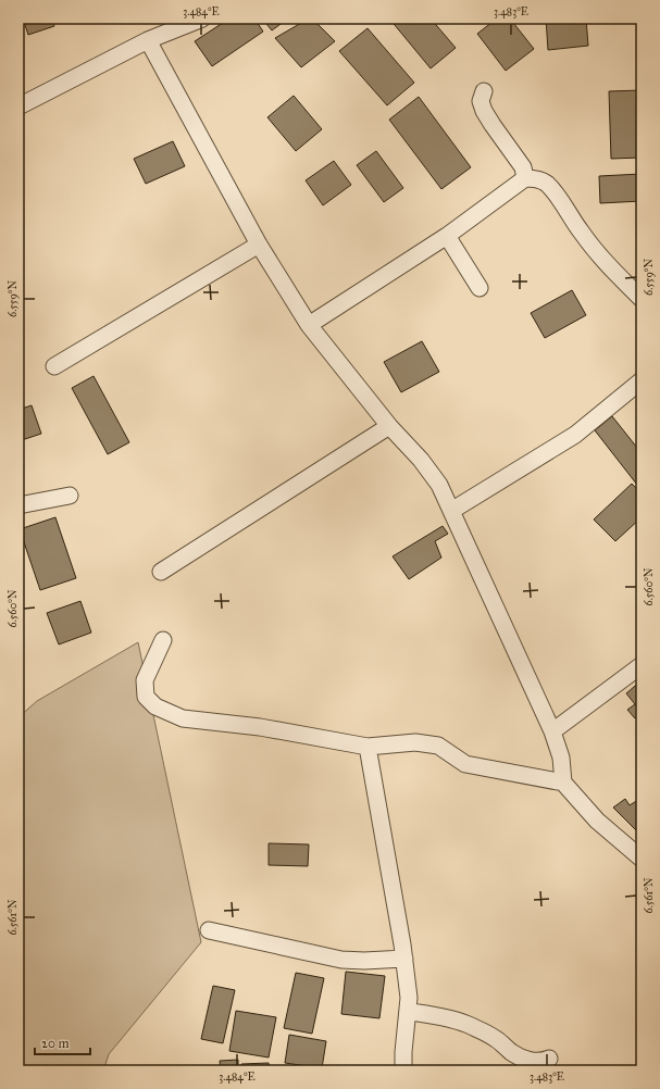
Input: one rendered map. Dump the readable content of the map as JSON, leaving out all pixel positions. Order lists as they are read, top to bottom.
{
  "scale_bar": "20 m",
  "coordinates": [
    "3.484°E",
    "3.483°E",
    "6.559°N",
    "6.560°N",
    "6.561°N"
  ]
}
